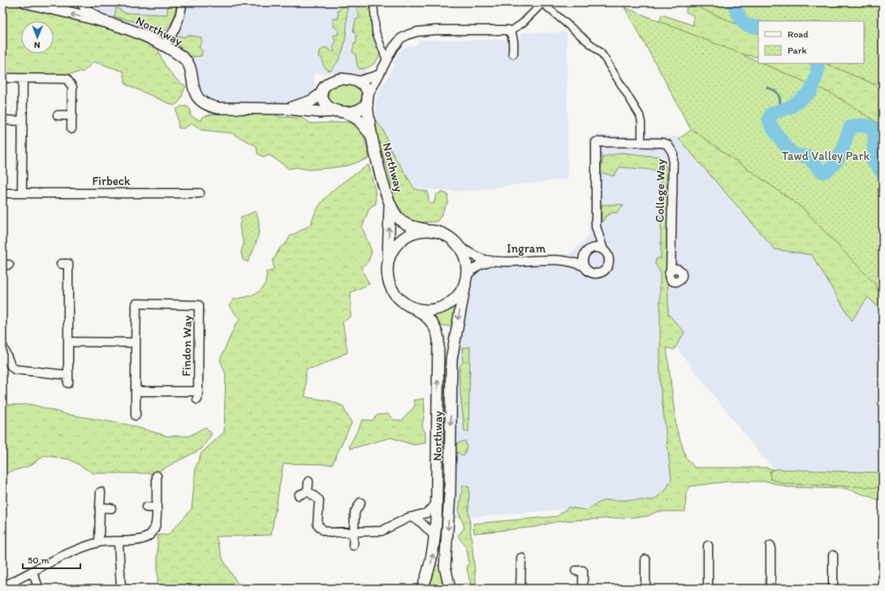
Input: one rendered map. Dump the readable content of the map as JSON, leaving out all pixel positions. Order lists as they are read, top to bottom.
{
  "streets": {
    "street": [
      "Northway",
      "Firbeck",
      "College Way",
      "Ingram",
      "Findon Way"
    ]
  },
  "crossings": [
    ["Northway", "Ingram"],
    ["College Way", "Ingram"]
  ],
  "parks": ["Tawd Valley Park"],
  "legend": ["Road", "Park"],
  "scale_bar": "50 m",
  "north": "bottom"
}
